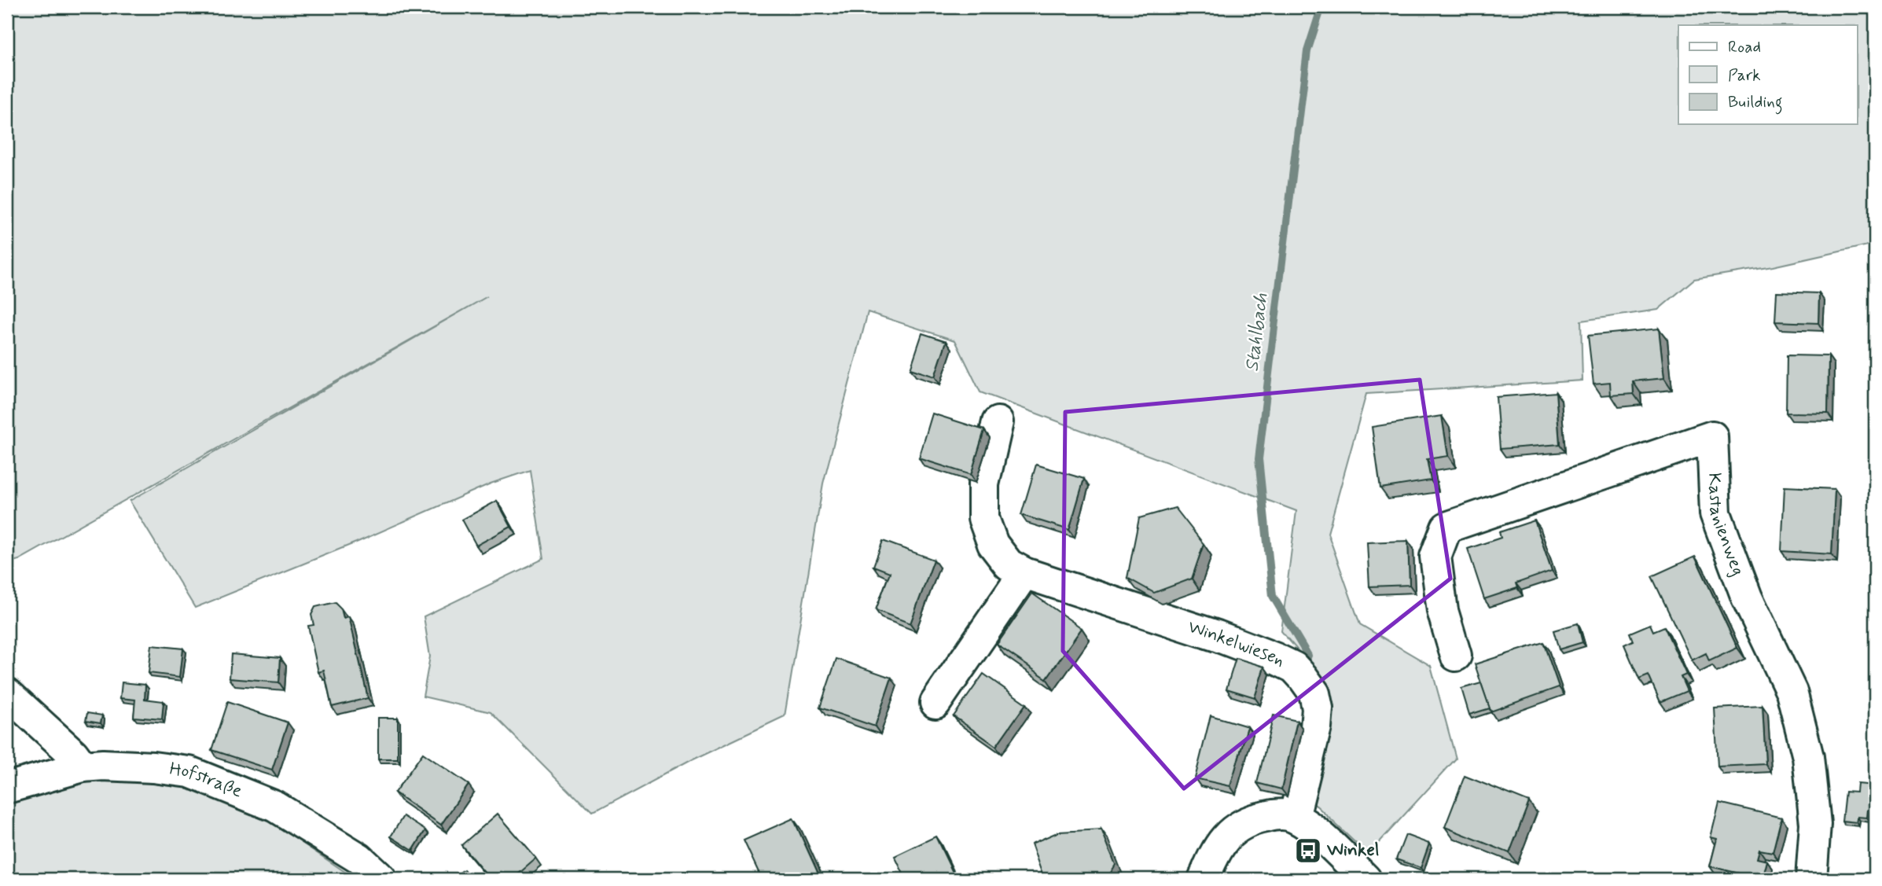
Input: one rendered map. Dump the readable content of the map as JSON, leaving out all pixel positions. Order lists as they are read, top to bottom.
{
  "streets": {
    "street": ["Kastanienweg", "Winkelwiesen", "Hofstraße"]
  },
  "water": ["Stahlbach"],
  "places": {
    "bus stop": ["Winkel"]
  },
  "legend": ["Road", "Park", "Building"]
}
